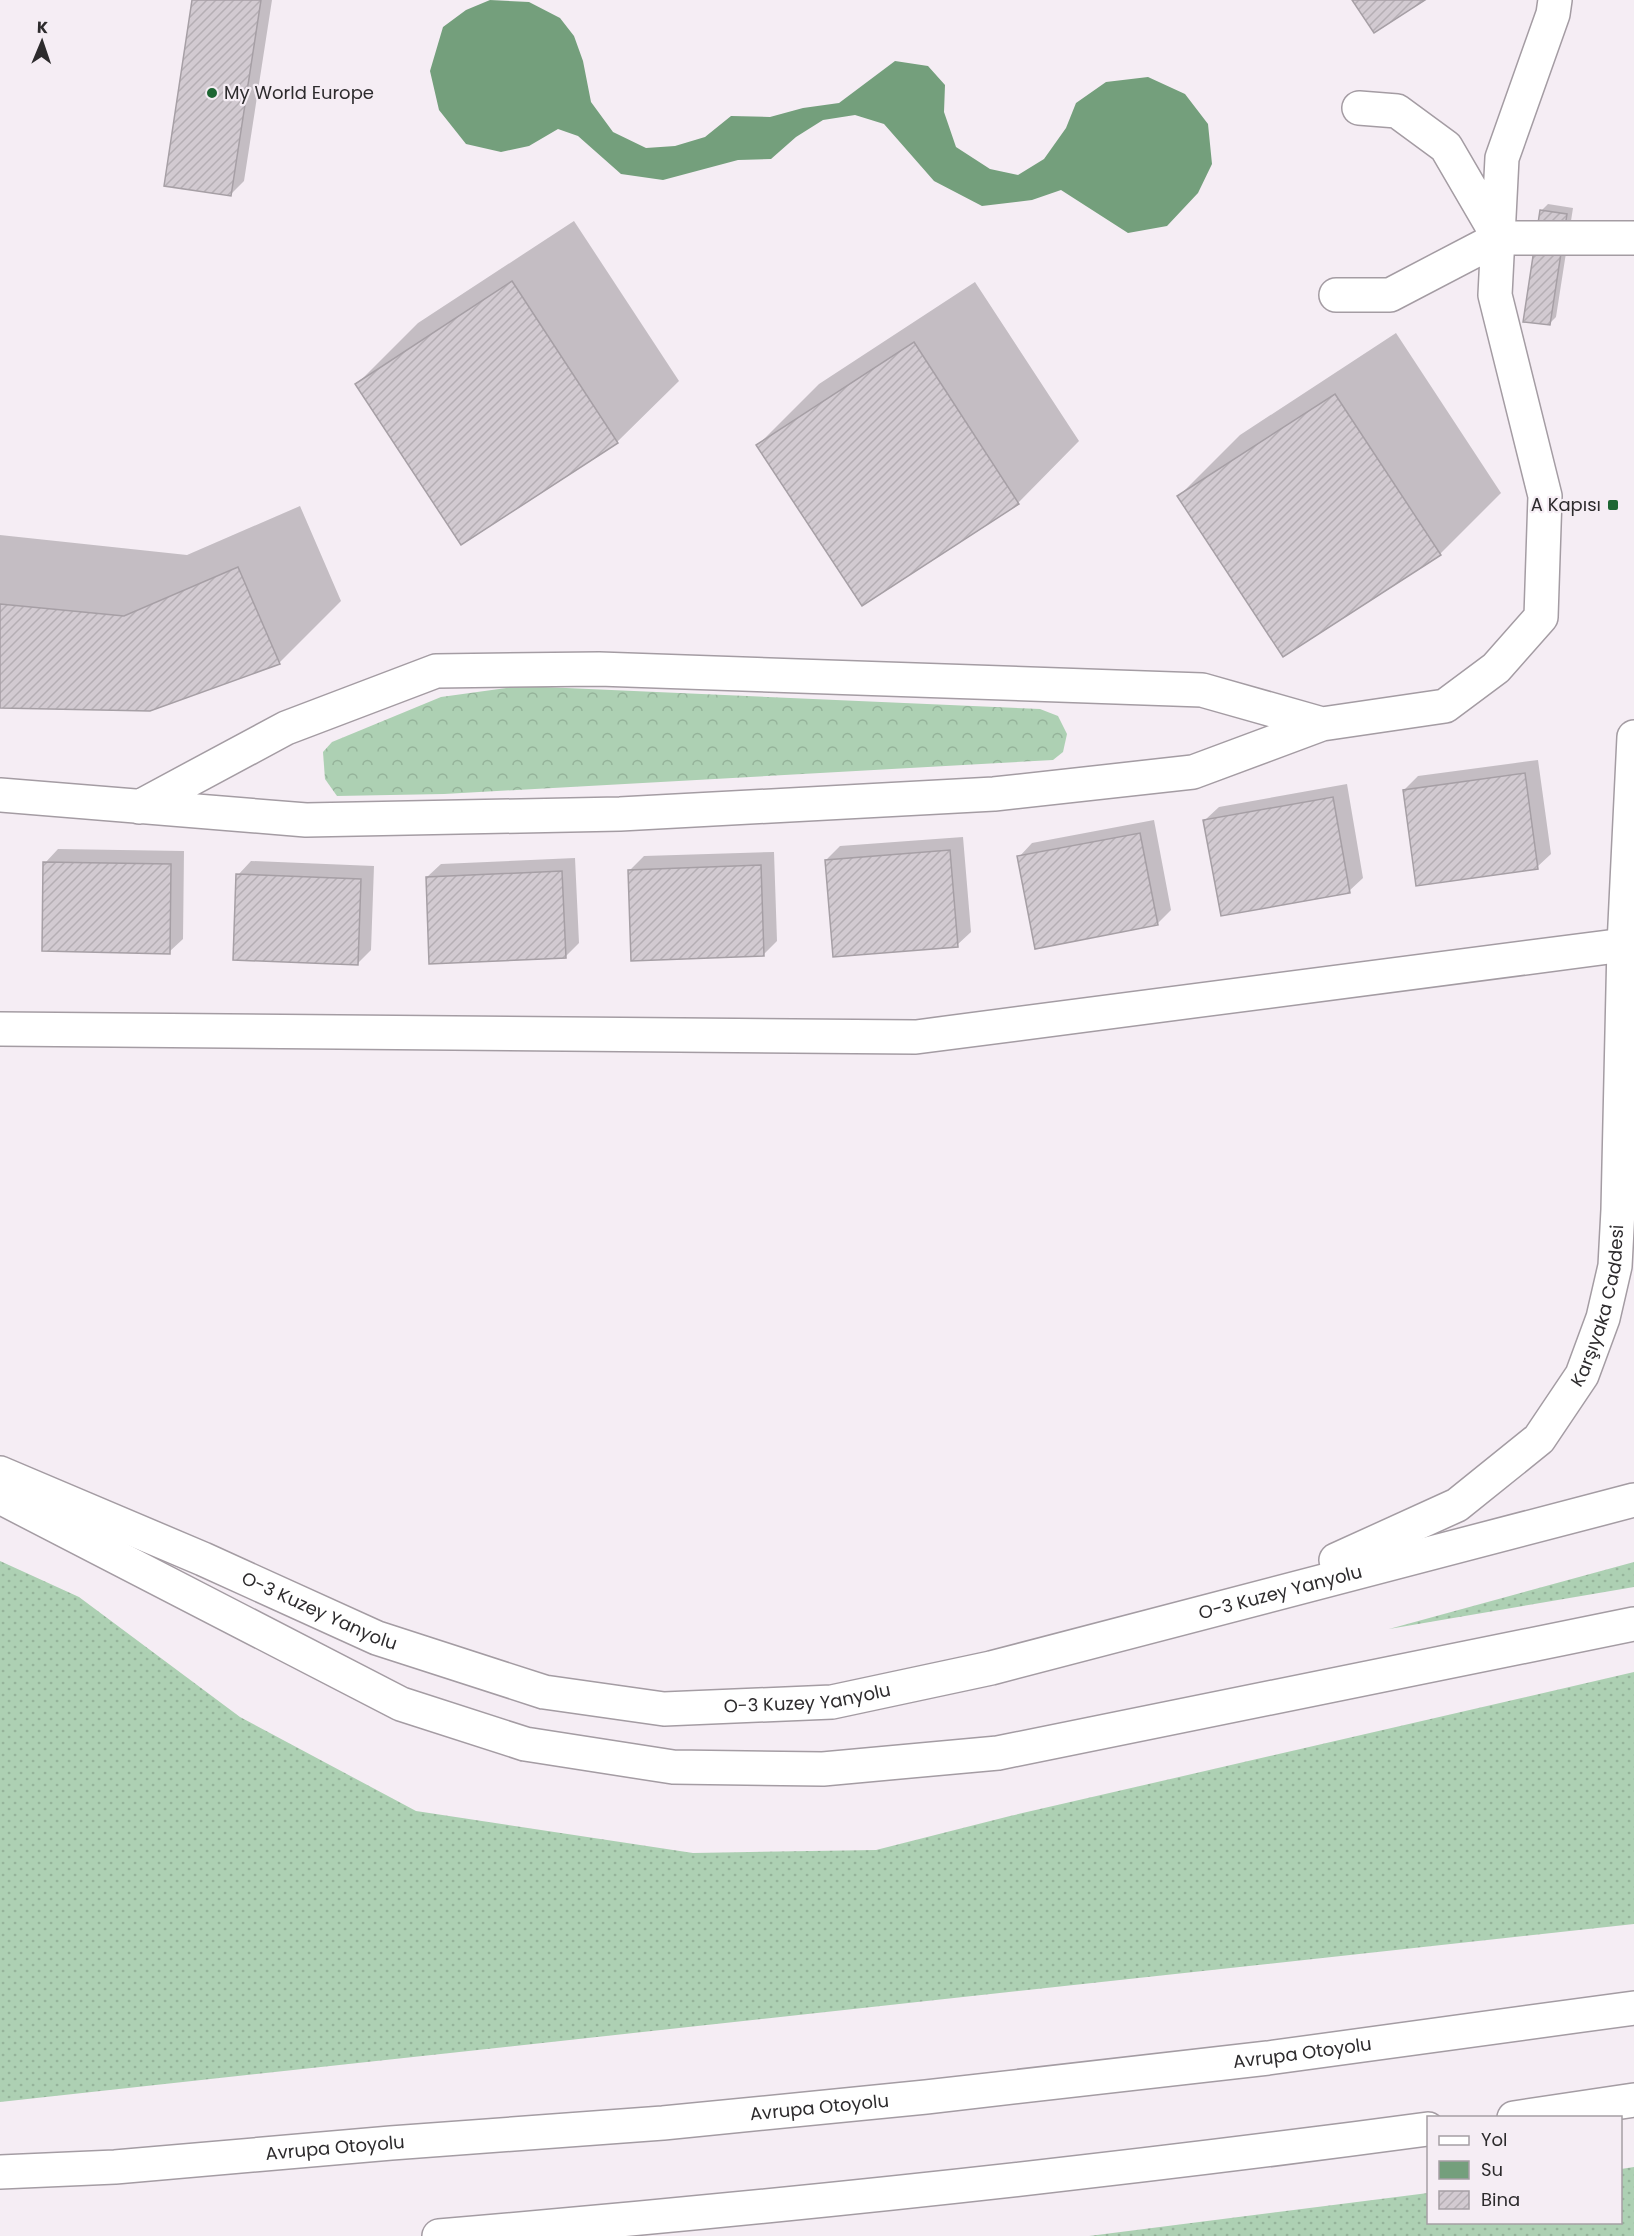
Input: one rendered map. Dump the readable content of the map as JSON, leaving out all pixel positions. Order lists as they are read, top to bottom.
{
  "streets": {
    "main road": ["Karşıyaka Caddesi", "O-3 Kuzey Yanyolu", "Avrupa Otoyolu"]
  },
  "crossings": [
    ["Karşıyaka Caddesi", "O-3 Kuzey Yanyolu"]
  ],
  "places": {
    "other": ["My World Europe"],
    "transit": ["A Kapısı"]
  },
  "legend": ["Yol", "Su", "Bina"],
  "north": "top"
}
